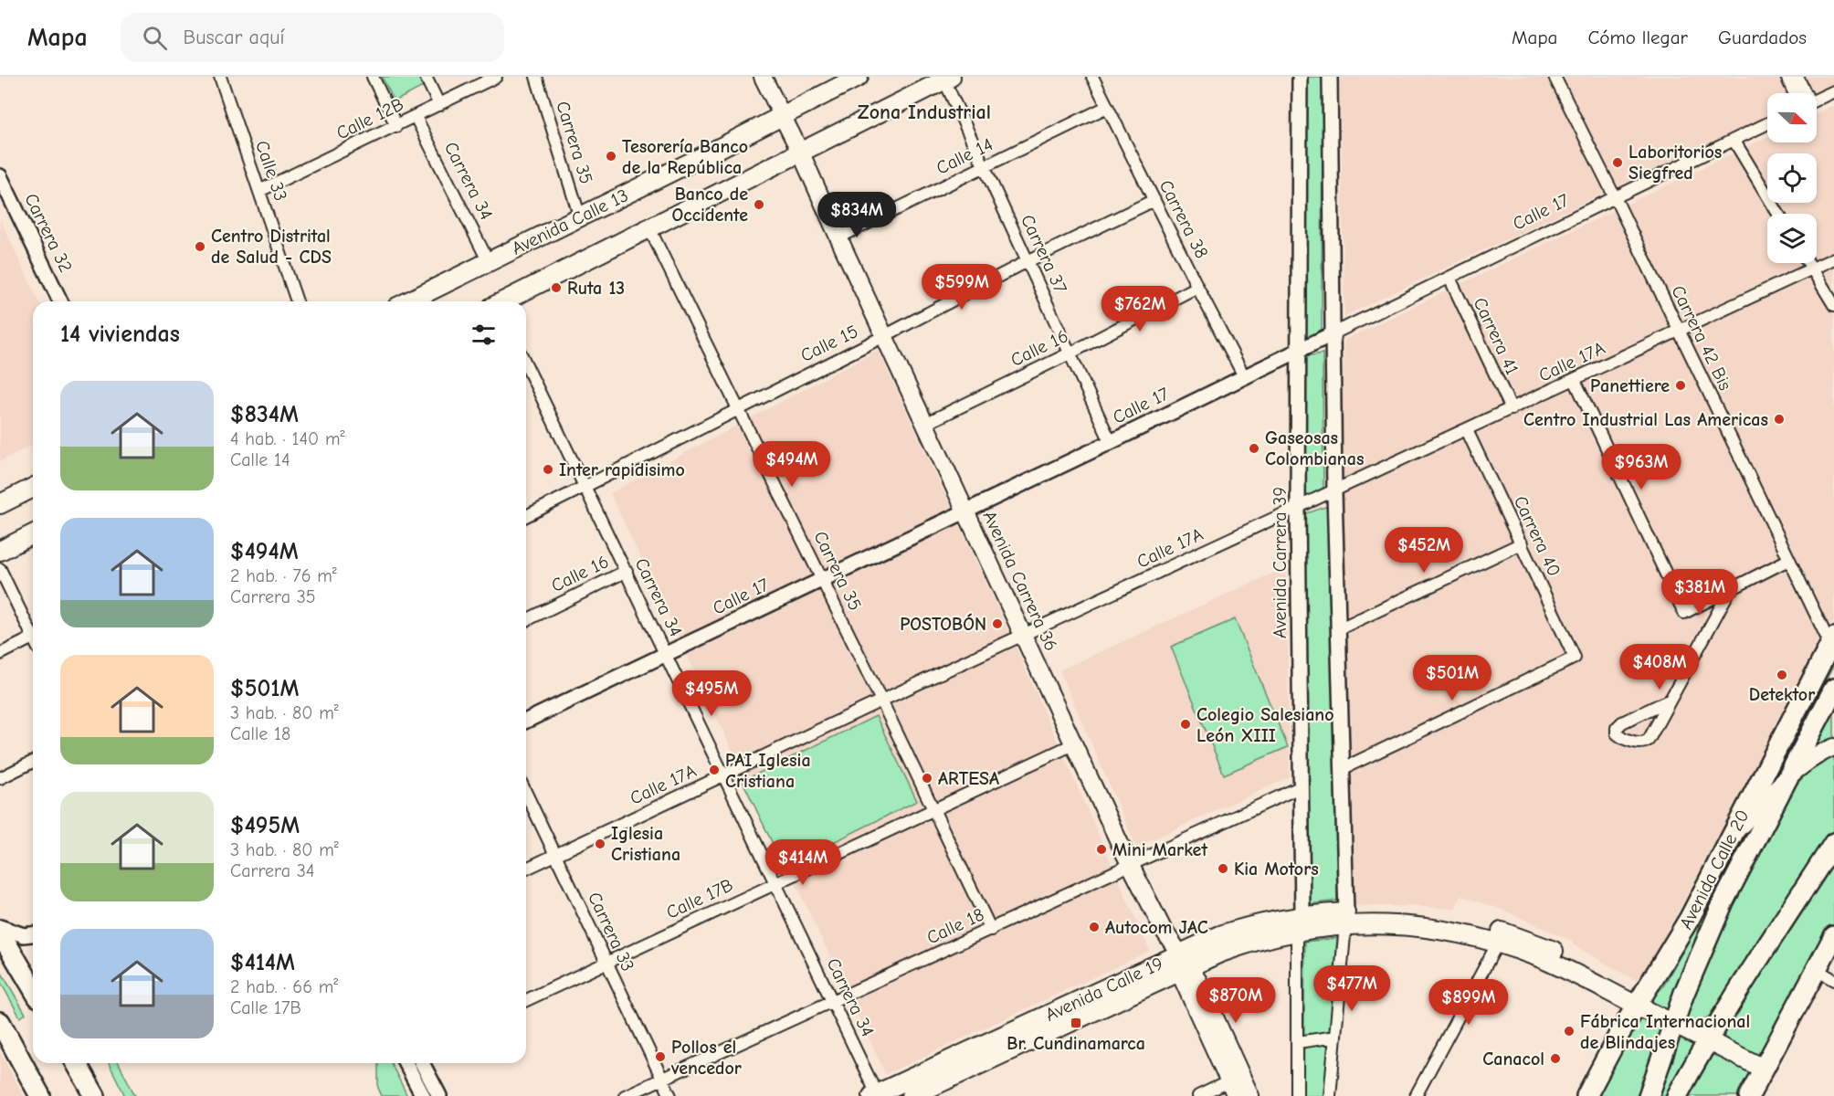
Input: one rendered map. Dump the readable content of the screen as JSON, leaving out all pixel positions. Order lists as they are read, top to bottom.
{
  "streets": {
    "highway": ["Avenida Calle 20"],
    "main road": ["Avenida Calle 13", "Avenida Carrera 36", "Avenida Calle 19"],
    "street": [
      "Calle 12B",
      "Carrera 35",
      "Calle 14",
      "Calle 33",
      "Carrera 34",
      "Calle 17",
      "Carrera 38",
      "Carrera 32",
      "Carrera 37",
      "Carrera 41",
      "Carrera 42 Bis",
      "Calle 15",
      "Calle 16",
      "Calle 17A",
      "Carrera 40",
      "Avenida Carrera 39",
      "Calle 17B",
      "Calle 18",
      "Carrera 33"
    ]
  },
  "crossings": [
    ["Calle 12B", "Calle 33"],
    ["Calle 12B", "Carrera 34"],
    ["Carrera 35", "Calle 17"],
    ["Carrera 35", "Avenida Calle 13"],
    ["Carrera 35", "Calle 15"],
    ["Carrera 35", "Calle 17A"],
    ["Carrera 35", "Calle 17B"],
    ["Carrera 35", "Calle 18"],
    ["Calle 14", "Carrera 38"],
    ["Calle 14", "Carrera 37"],
    ["Calle 14", "Avenida Carrera 36"],
    ["Carrera 34", "Calle 17"],
    ["Carrera 34", "Avenida Calle 13"],
    ["Carrera 34", "Calle 15"],
    ["Carrera 34", "Calle 16"],
    ["Carrera 34", "Calle 17A"],
    ["Carrera 34", "Calle 17B"],
    ["Carrera 34", "Calle 18"],
    ["Carrera 34", "Avenida Calle 19"],
    ["Calle 17", "Carrera 38"],
    ["Calle 17", "Carrera 37"],
    ["Calle 17", "Carrera 41"],
    ["Calle 17", "Carrera 42 Bis"],
    ["Calle 17", "Avenida Carrera 39"],
    ["Calle 17", "Avenida Carrera 36"],
    ["Carrera 38", "Calle 15"],
    ["Carrera 38", "Calle 16"],
    ["Avenida Calle 13", "Avenida Carrera 36"],
    ["Carrera 37", "Calle 15"],
    ["Carrera 37", "Calle 16"],
    ["Carrera 41", "Calle 17A"],
    ["Carrera 42 Bis", "Calle 17A"],
    ["Carrera 42 Bis", "Avenida Calle 20"],
    ["Calle 15", "Avenida Carrera 36"],
    ["Calle 16", "Avenida Carrera 36"],
    ["Calle 17A", "Carrera 40"],
    ["Calle 17A", "Avenida Carrera 39"],
    ["Calle 17A", "Avenida Carrera 36"],
    ["Calle 17A", "Carrera 33"],
    ["Avenida Carrera 39", "Calle 18"],
    ["Avenida Carrera 39", "Avenida Calle 19"],
    ["Avenida Carrera 36", "Calle 17B"],
    ["Avenida Carrera 36", "Calle 18"],
    ["Avenida Carrera 36", "Avenida Calle 19"],
    ["Calle 17B", "Carrera 33"],
    ["Calle 18", "Carrera 33"]
  ],
  "districts": ["Zona Industrial"],
  "places": {
    "other": [
      "Tesorería Banco de la República",
      "Laboritorios Siegfred",
      "Banco de Occidente",
      "Centro Distrital de Salud - CDS",
      "Ruta 13",
      "Panettiere",
      "Centro Industrial Las Americas",
      "Gaseosas Colombianas",
      "Inter rapidisimo",
      "POSTOBÓN",
      "Detektor",
      "Colegio Salesiano León XIII",
      "PAI Iglesia Cristiana",
      "ARTESA",
      "Iglesia Cristiana",
      "Mini Market",
      "Kia Motors",
      "Autocom JAC",
      "Fábrica Internacional de Blindajes",
      "Pollos el vencedor",
      "Canacol"
    ],
    "transit": ["Br. Cundinamarca"]
  },
  "north": "right",
  "page": {
    "header": "Mapa",
    "search": "Buscar aquí",
    "nav": ["Mapa", "Cómo llegar", "Guardados"],
    "price": [
      "$834M",
      "$599M",
      "$762M",
      "$494M",
      "$963M",
      "$452M",
      "$381M",
      "$408M",
      "$501M",
      "$495M",
      "$414M",
      "$477M",
      "$870M",
      "$899M"
    ],
    "heading": "14 viviendas",
    "list": [
      {
        "name": "$834M",
        "note": "4 hab. · 140 m² · Calle 14"
      },
      {
        "name": "$494M",
        "note": "2 hab. · 76 m² · Carrera 35"
      },
      {
        "name": "$501M",
        "note": "3 hab. · 80 m² · Calle 18"
      },
      {
        "name": "$495M",
        "note": "3 hab. · 80 m² · Carrera 34"
      },
      {
        "name": "$414M",
        "note": "2 hab. · 66 m² · Calle 17B"
      }
    ]
  }
}
